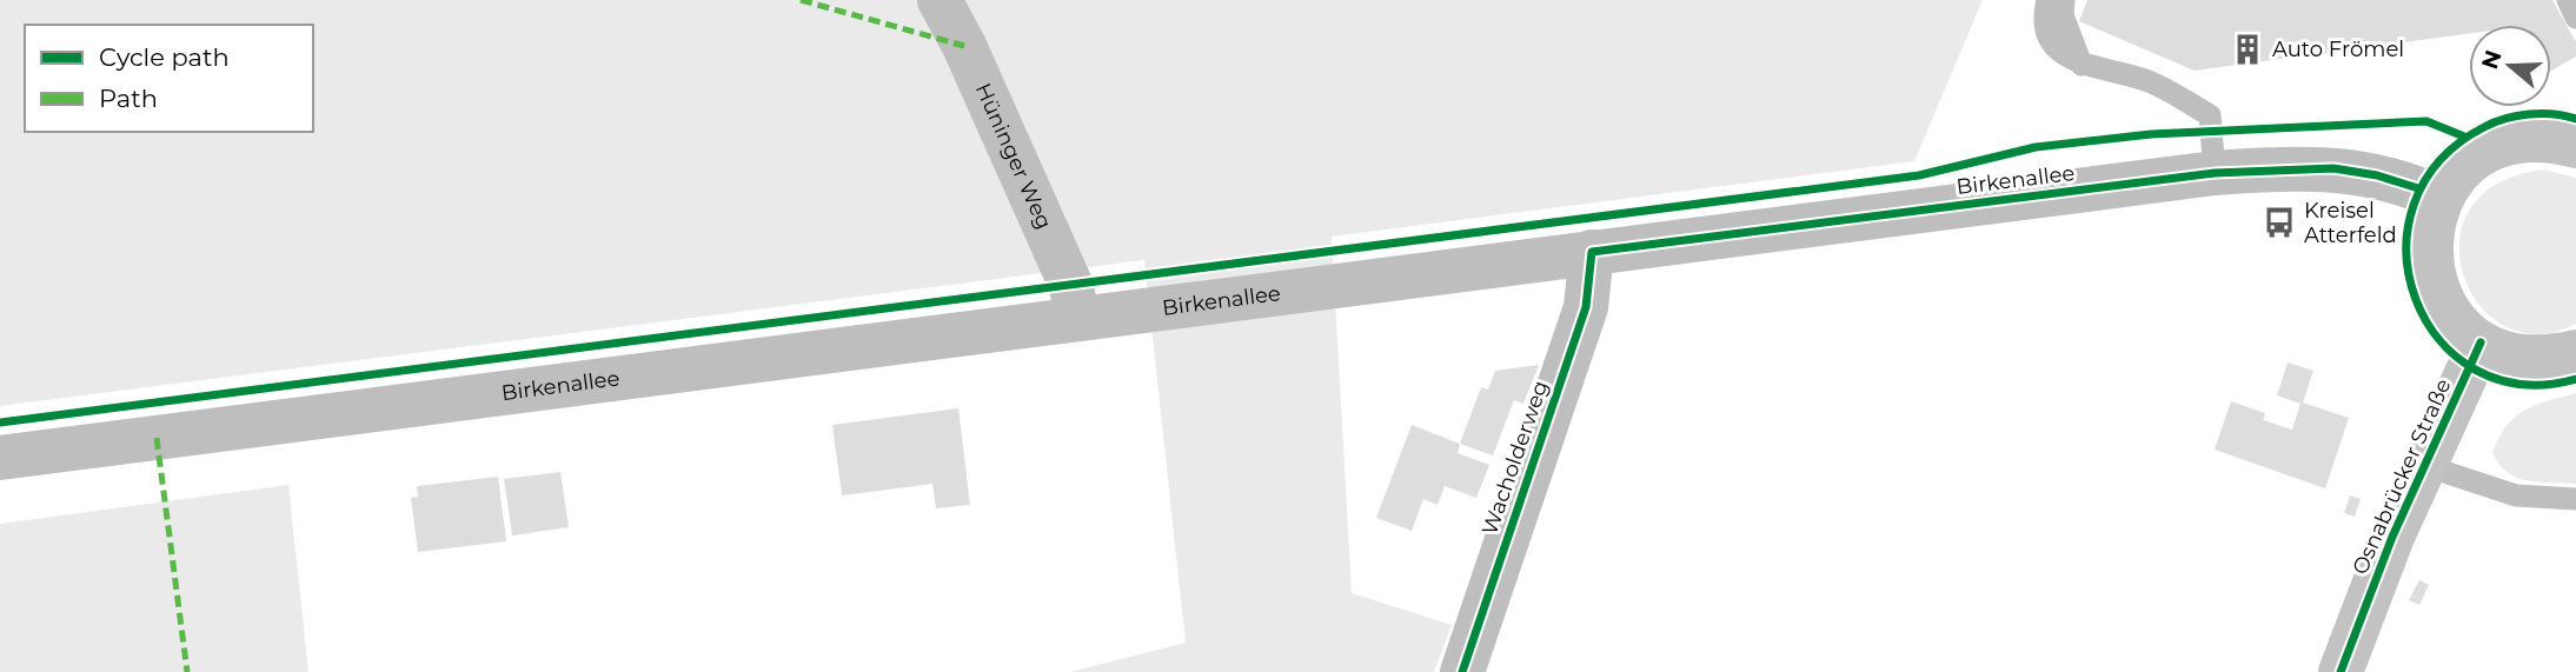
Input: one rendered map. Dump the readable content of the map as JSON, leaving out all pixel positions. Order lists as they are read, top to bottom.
{
  "streets": {
    "main road": ["Osnabrücker Straße"],
    "street": ["Hüninger Weg", "Birkenallee", "Wacholderweg"]
  },
  "crossings": [
    ["Hüninger Weg", "Birkenallee"],
    ["Birkenallee", "Wacholderweg"]
  ],
  "places": {
    "building": ["Auto Frömel"],
    "bus stop": ["Kreisel Atterfeld"]
  },
  "legend": ["Cycle path", "Path"],
  "north": "left"
}
